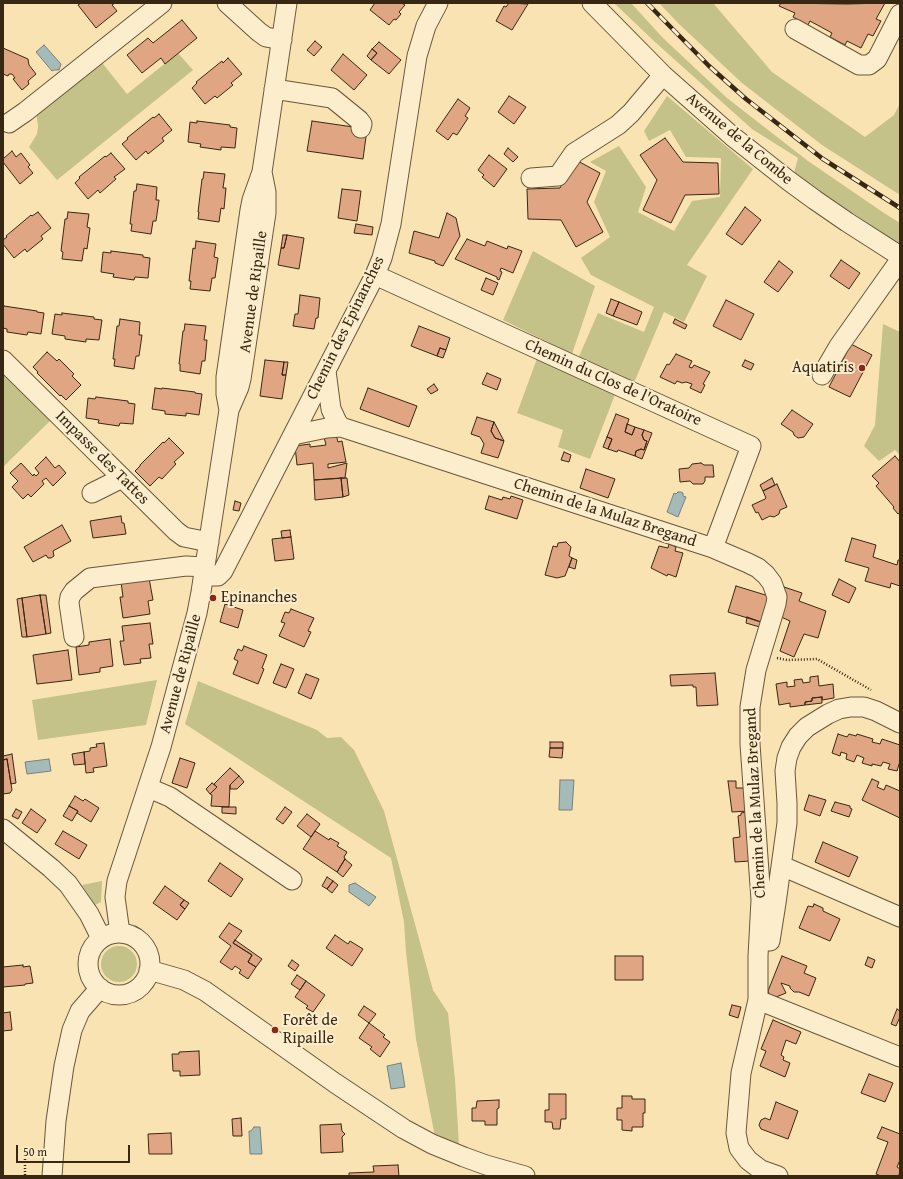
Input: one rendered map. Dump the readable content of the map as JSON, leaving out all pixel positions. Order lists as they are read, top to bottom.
{
  "streets": {
    "street": [
      "Avenue de la Combe",
      "Avenue de Ripaille",
      "Chemin des Epinanches",
      "Chemin du Clos de l'Oratoire",
      "Impasse des Tattes",
      "Chemin de la Mulaz Bregand"
    ]
  },
  "crossings": [
    ["Avenue de Ripaille", "Chemin des Epinanches"],
    ["Avenue de Ripaille", "Impasse des Tattes"],
    ["Chemin des Epinanches", "Chemin du Clos de l'Oratoire"],
    ["Chemin des Epinanches", "Chemin de la Mulaz Bregand"],
    ["Chemin du Clos de l'Oratoire", "Chemin de la Mulaz Bregand"]
  ],
  "places": ["Aquatiris", "Epinanches", "Forêt de Ripaille"],
  "scale_bar": "50 m"
}
